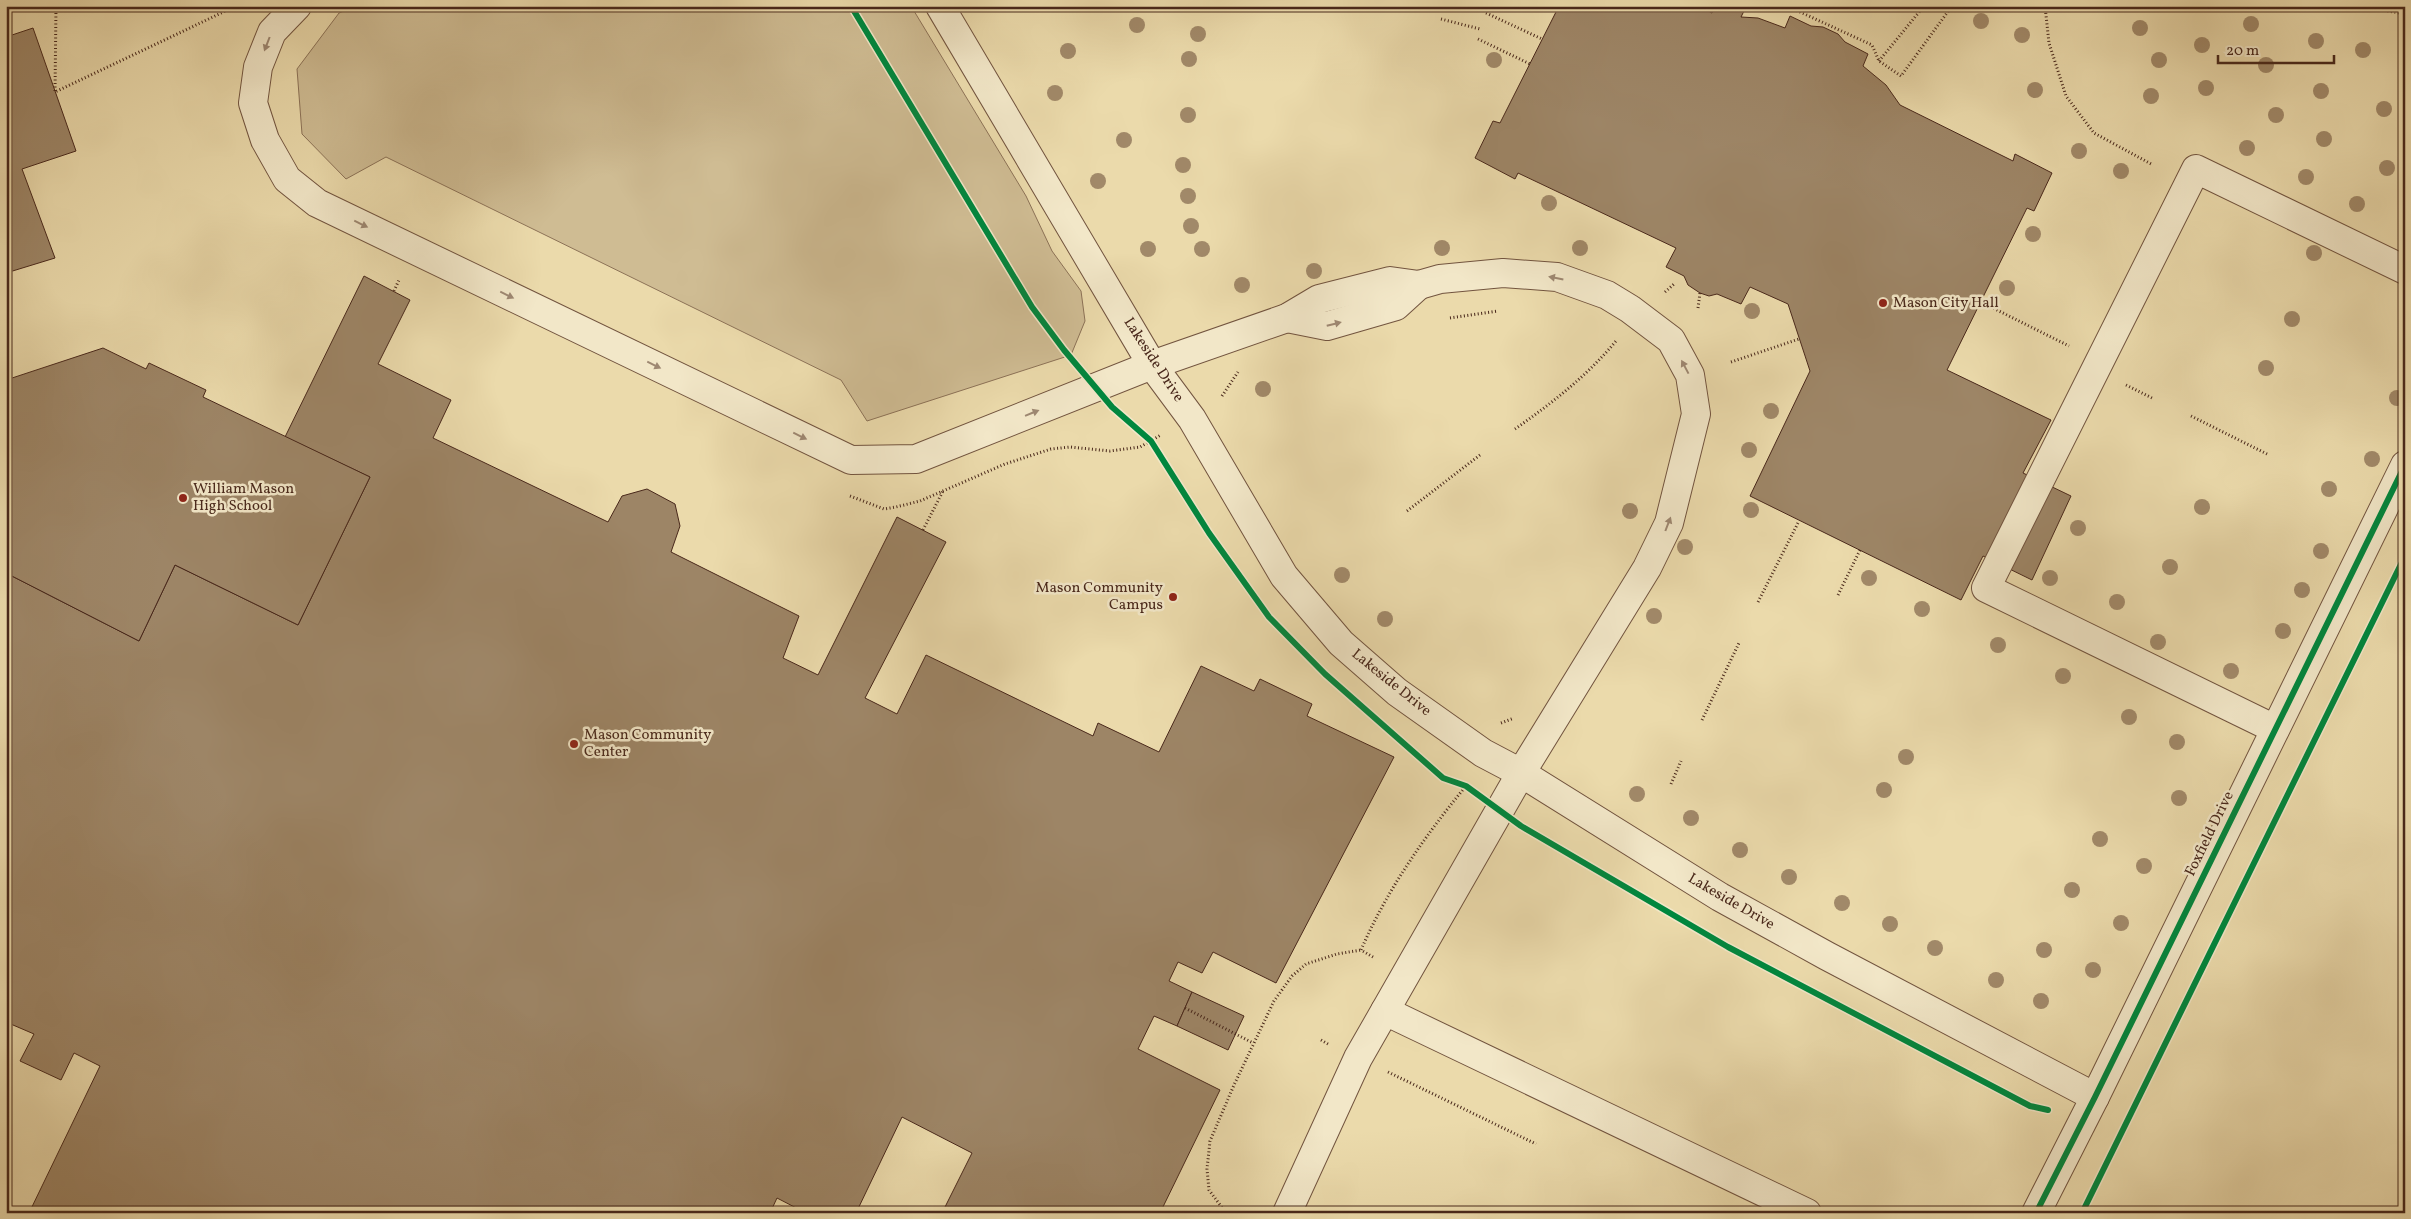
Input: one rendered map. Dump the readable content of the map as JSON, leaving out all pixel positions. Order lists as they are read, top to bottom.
{
  "streets": {
    "street": ["Lakeside Drive", "Foxfield Drive"]
  },
  "crossings": [
    ["Lakeside Drive", "Foxfield Drive"]
  ],
  "places": [
    "Mason City Hall",
    "William Mason High School",
    "Mason Community Campus",
    "Mason Community Center"
  ],
  "scale_bar": "20 m"
}
